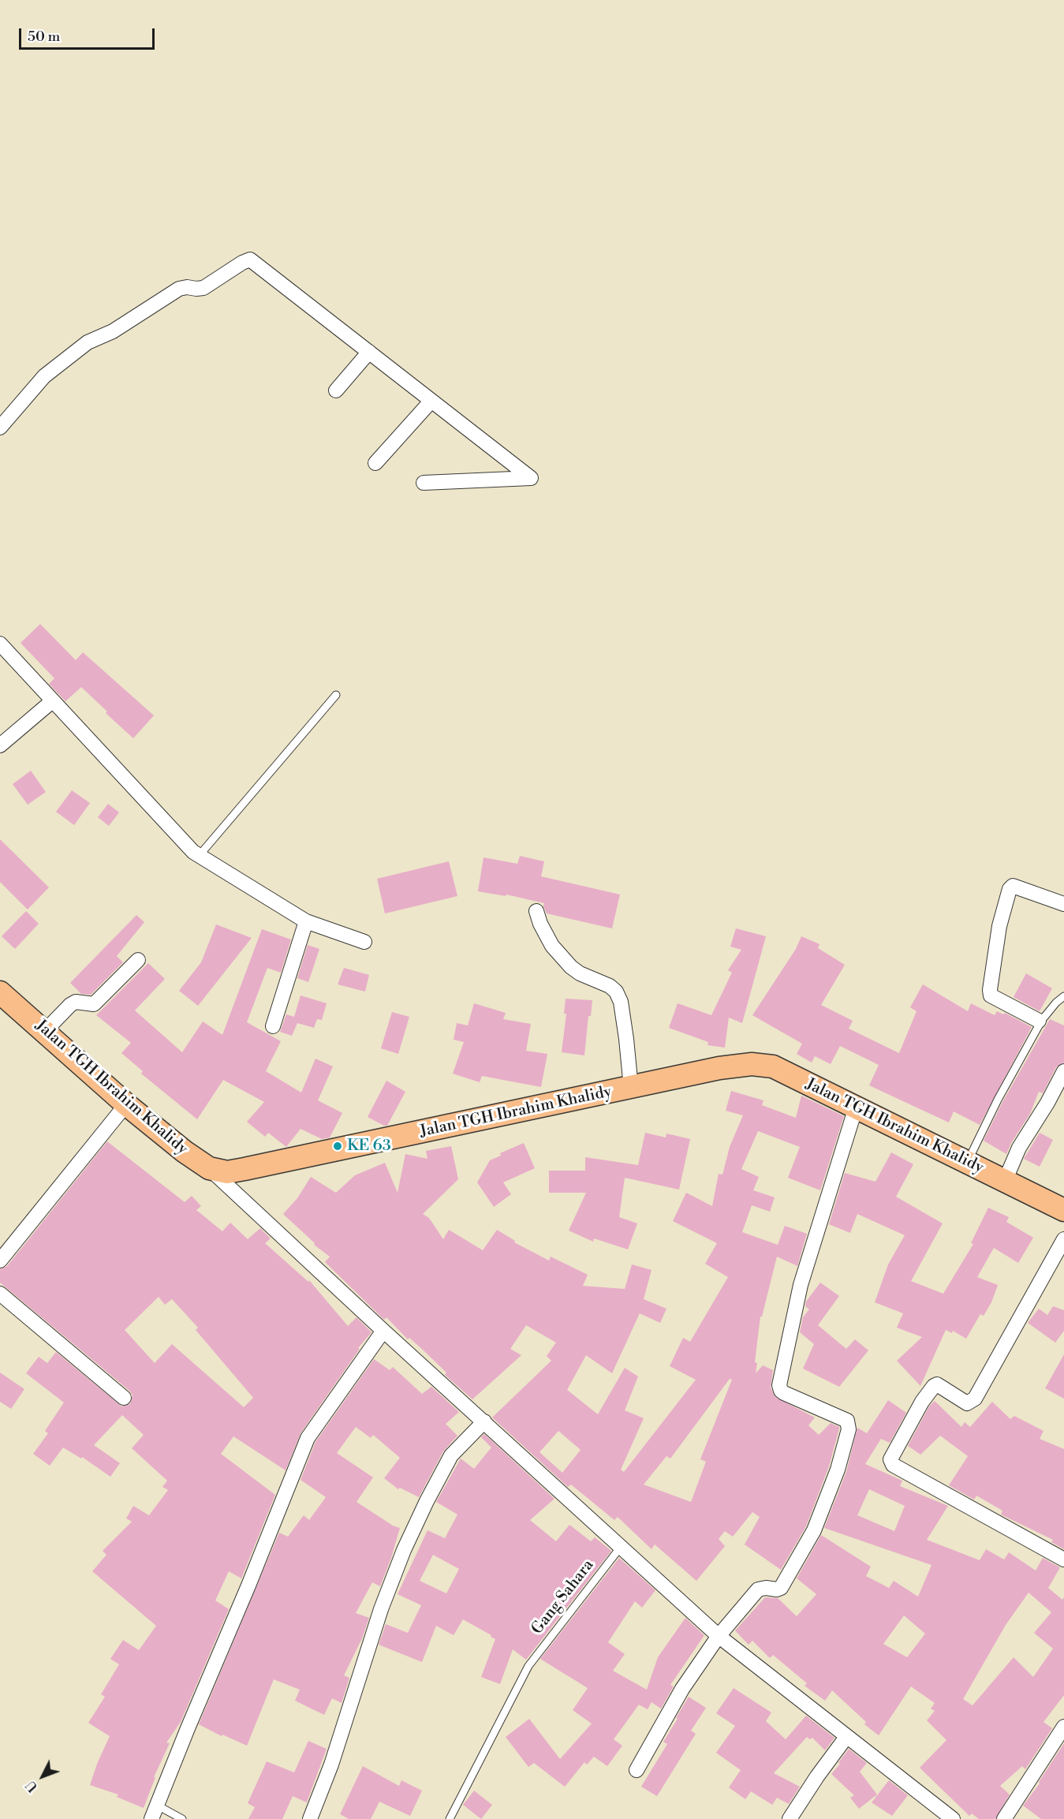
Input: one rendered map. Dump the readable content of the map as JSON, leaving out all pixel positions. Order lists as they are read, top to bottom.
{
  "streets": {
    "main road": ["Jalan TGH Ibrahim Khalidy"],
    "lane": ["Gang Sahara"]
  },
  "places": ["KE 63"],
  "scale_bar": "50 m",
  "north": "bottom left"
}
